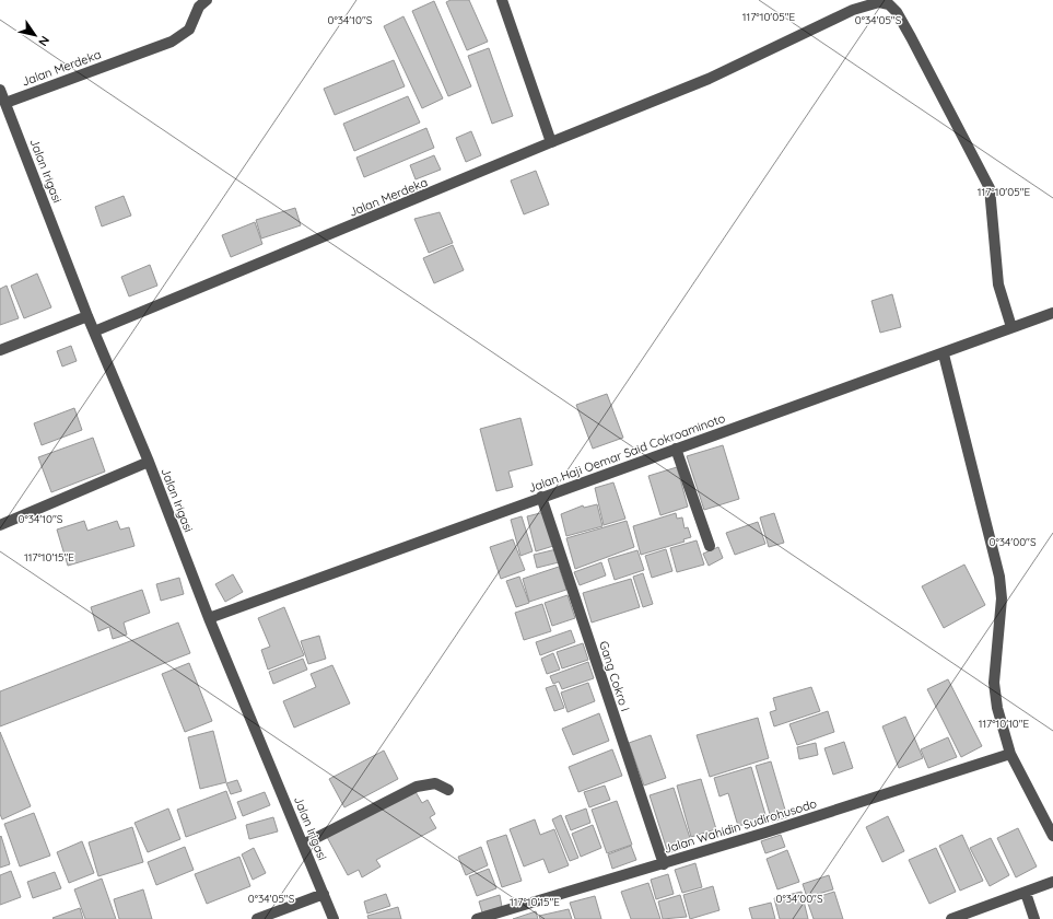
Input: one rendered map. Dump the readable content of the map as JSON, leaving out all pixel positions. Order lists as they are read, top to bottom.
{
  "streets": {
    "street": [
      "Jalan Merdeka",
      "Jalan Irigasi",
      "Jalan Haji Oemar Said Cokroaminoto",
      "Gang Cokro I",
      "Jalan Wahidin Sudirohusodo"
    ]
  },
  "crossings": [
    ["Jalan Merdeka", "Jalan Irigasi"],
    ["Jalan Merdeka", "Jalan Haji Oemar Said Cokroaminoto"],
    ["Jalan Irigasi", "Jalan Haji Oemar Said Cokroaminoto"],
    ["Jalan Haji Oemar Said Cokroaminoto", "Gang Cokro I"],
    ["Gang Cokro I", "Jalan Wahidin Sudirohusodo"]
  ],
  "north": "bottom right",
  "coordinates": [
    "117°10'05\"E",
    "0°34'10\"S",
    "0°34'05\"S",
    "0°34'00\"S",
    "117°10'15\"E",
    "117°10'10\"E"
  ]
}
